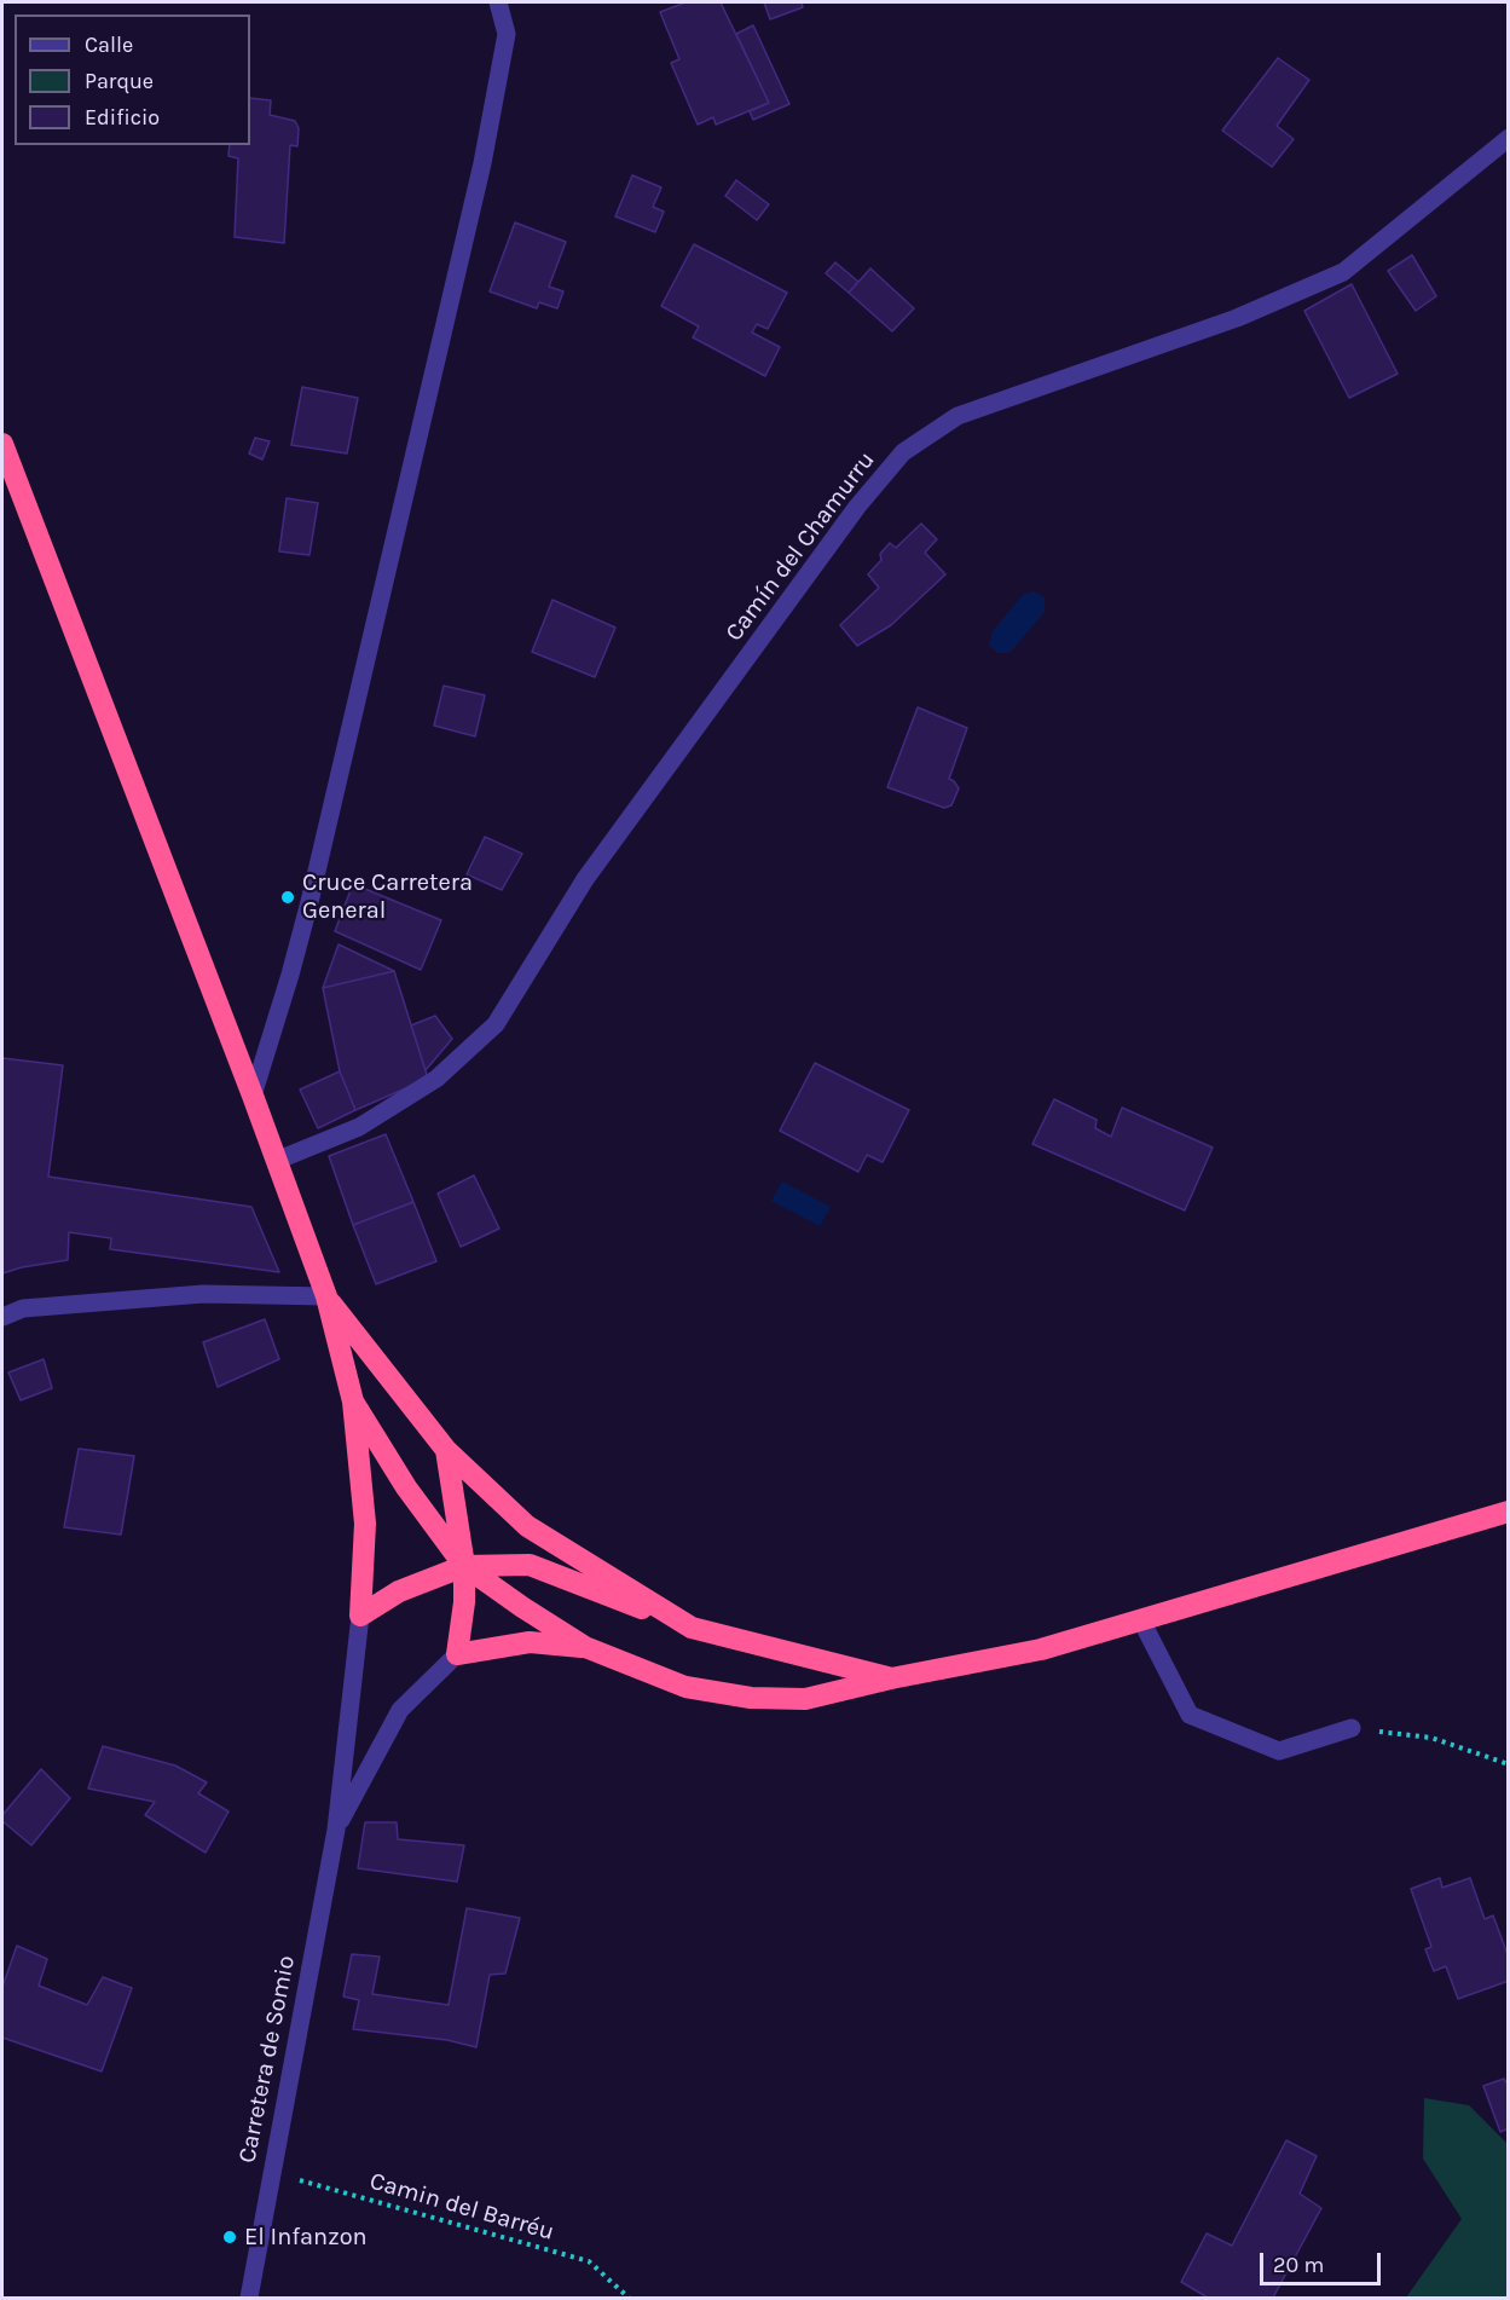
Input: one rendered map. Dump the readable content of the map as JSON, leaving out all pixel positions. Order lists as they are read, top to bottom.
{
  "streets": {
    "street": ["Camín del Chamurru", "Carretera de Somio"],
    "path": ["Camin del Barréu"]
  },
  "crossings": [
    ["Carretera de Somio", "Camin del Barréu"]
  ],
  "places": ["Cruce Carretera General", "El Infanzon"],
  "legend": ["Calle", "Parque", "Edificio"],
  "scale_bar": "20 m"
}
